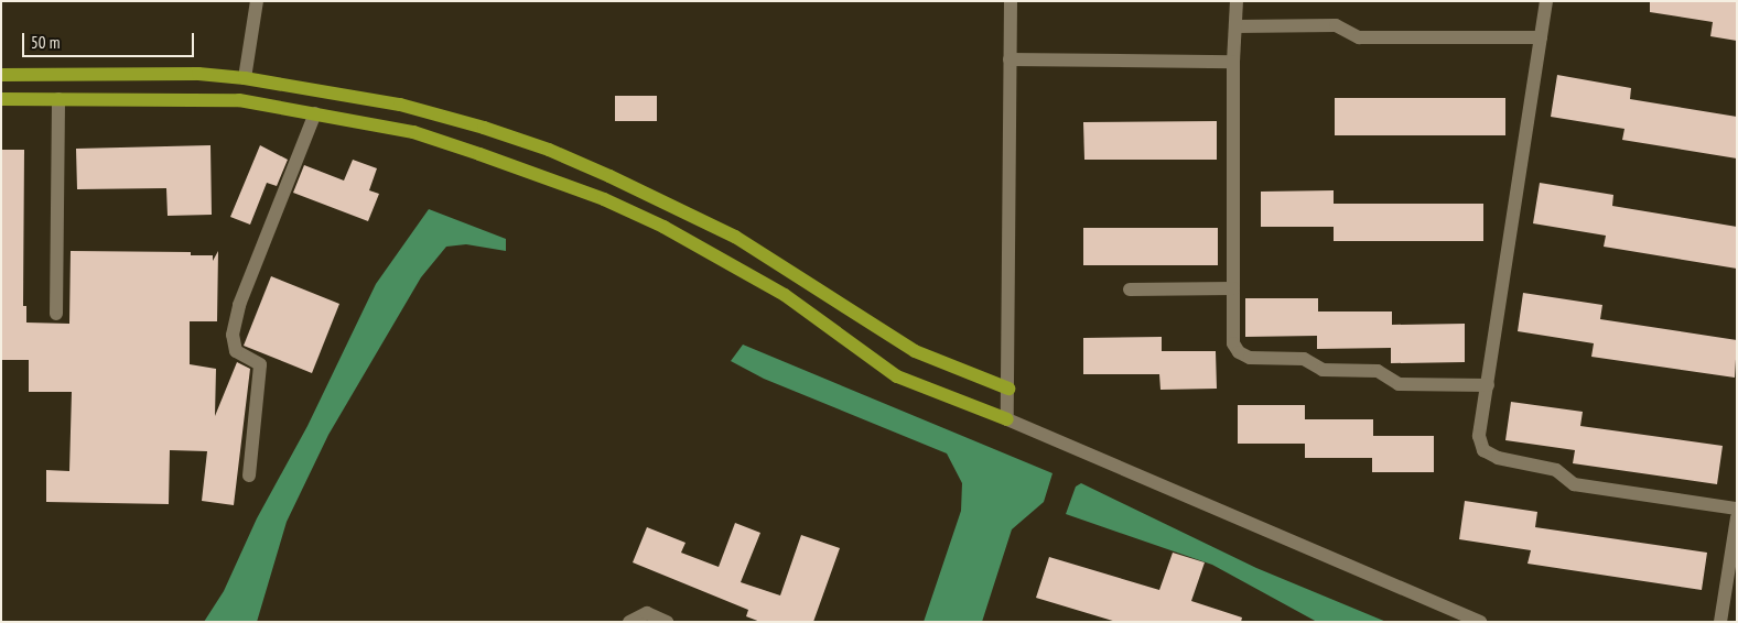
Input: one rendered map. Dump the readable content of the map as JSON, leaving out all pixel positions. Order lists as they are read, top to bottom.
{
  "scale_bar": "50 m"
}
